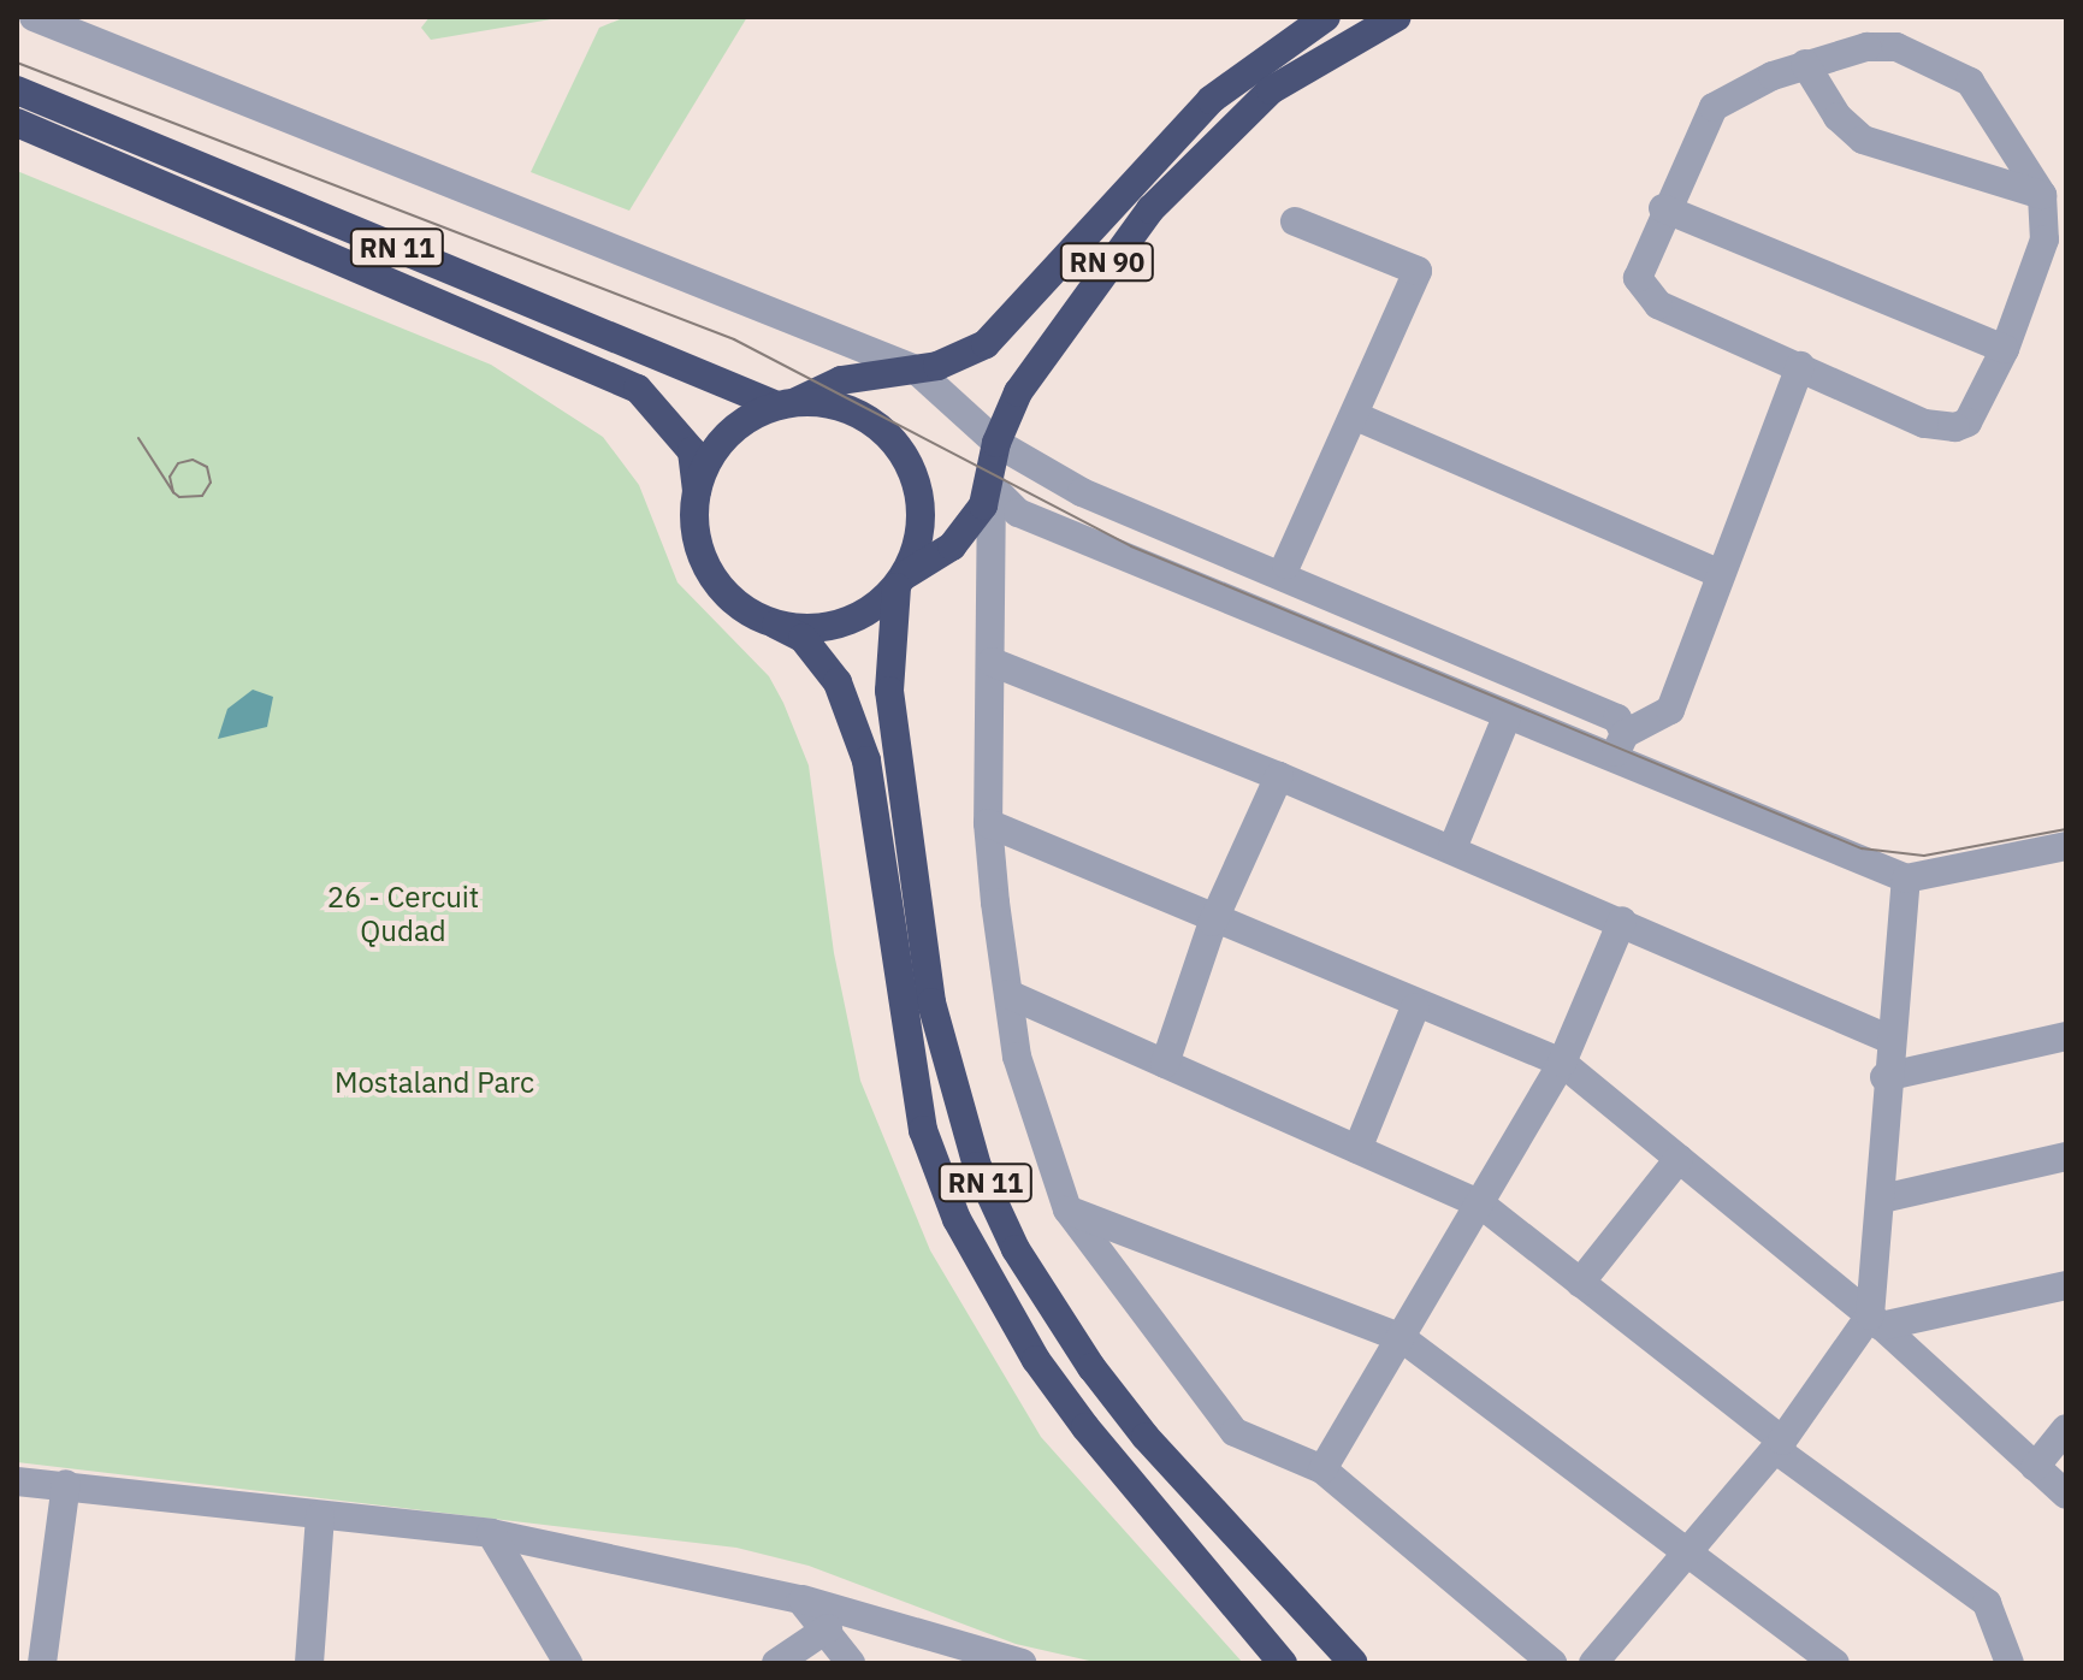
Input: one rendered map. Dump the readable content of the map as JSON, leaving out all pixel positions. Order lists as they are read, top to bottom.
{
  "streets": {
    "highway": ["RN 11", "RN 90"]
  },
  "crossings": [
    ["RN 11", "RN 90"]
  ],
  "parks": ["26 - Cercuit Qudad", "Mostaland Parc"]
}
